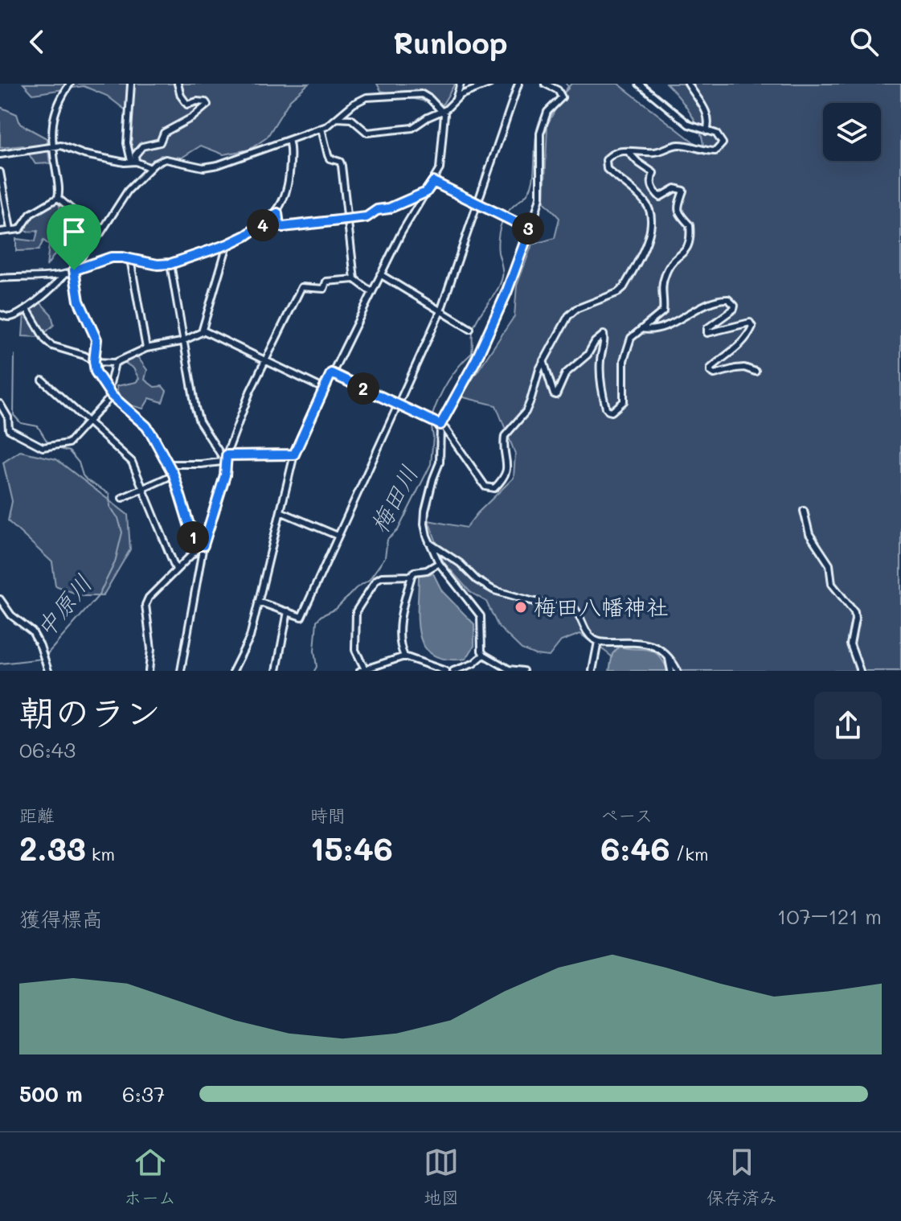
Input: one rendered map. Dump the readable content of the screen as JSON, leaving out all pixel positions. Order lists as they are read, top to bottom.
{
  "water": ["梅田川", "中原川"],
  "places": ["梅田八幡神社"],
  "page": {
    "header": "Runloop",
    "pins": [
      "4",
      "3",
      "2",
      "1"
    ],
    "heading": ["朝のラン", "06:43"],
    "stats": [
      ["距離", "2.33 km"],
      ["時間", "15:46"],
      ["ペース", "6:46 /km"]
    ],
    "chart": ["獲得標高", "107–121 m"],
    "list": [
      {
        "name": "500 m",
        "note": "6:37"
      }
    ],
    "tabs": ["ホーム", "地図", "保存済み"]
  }
}
